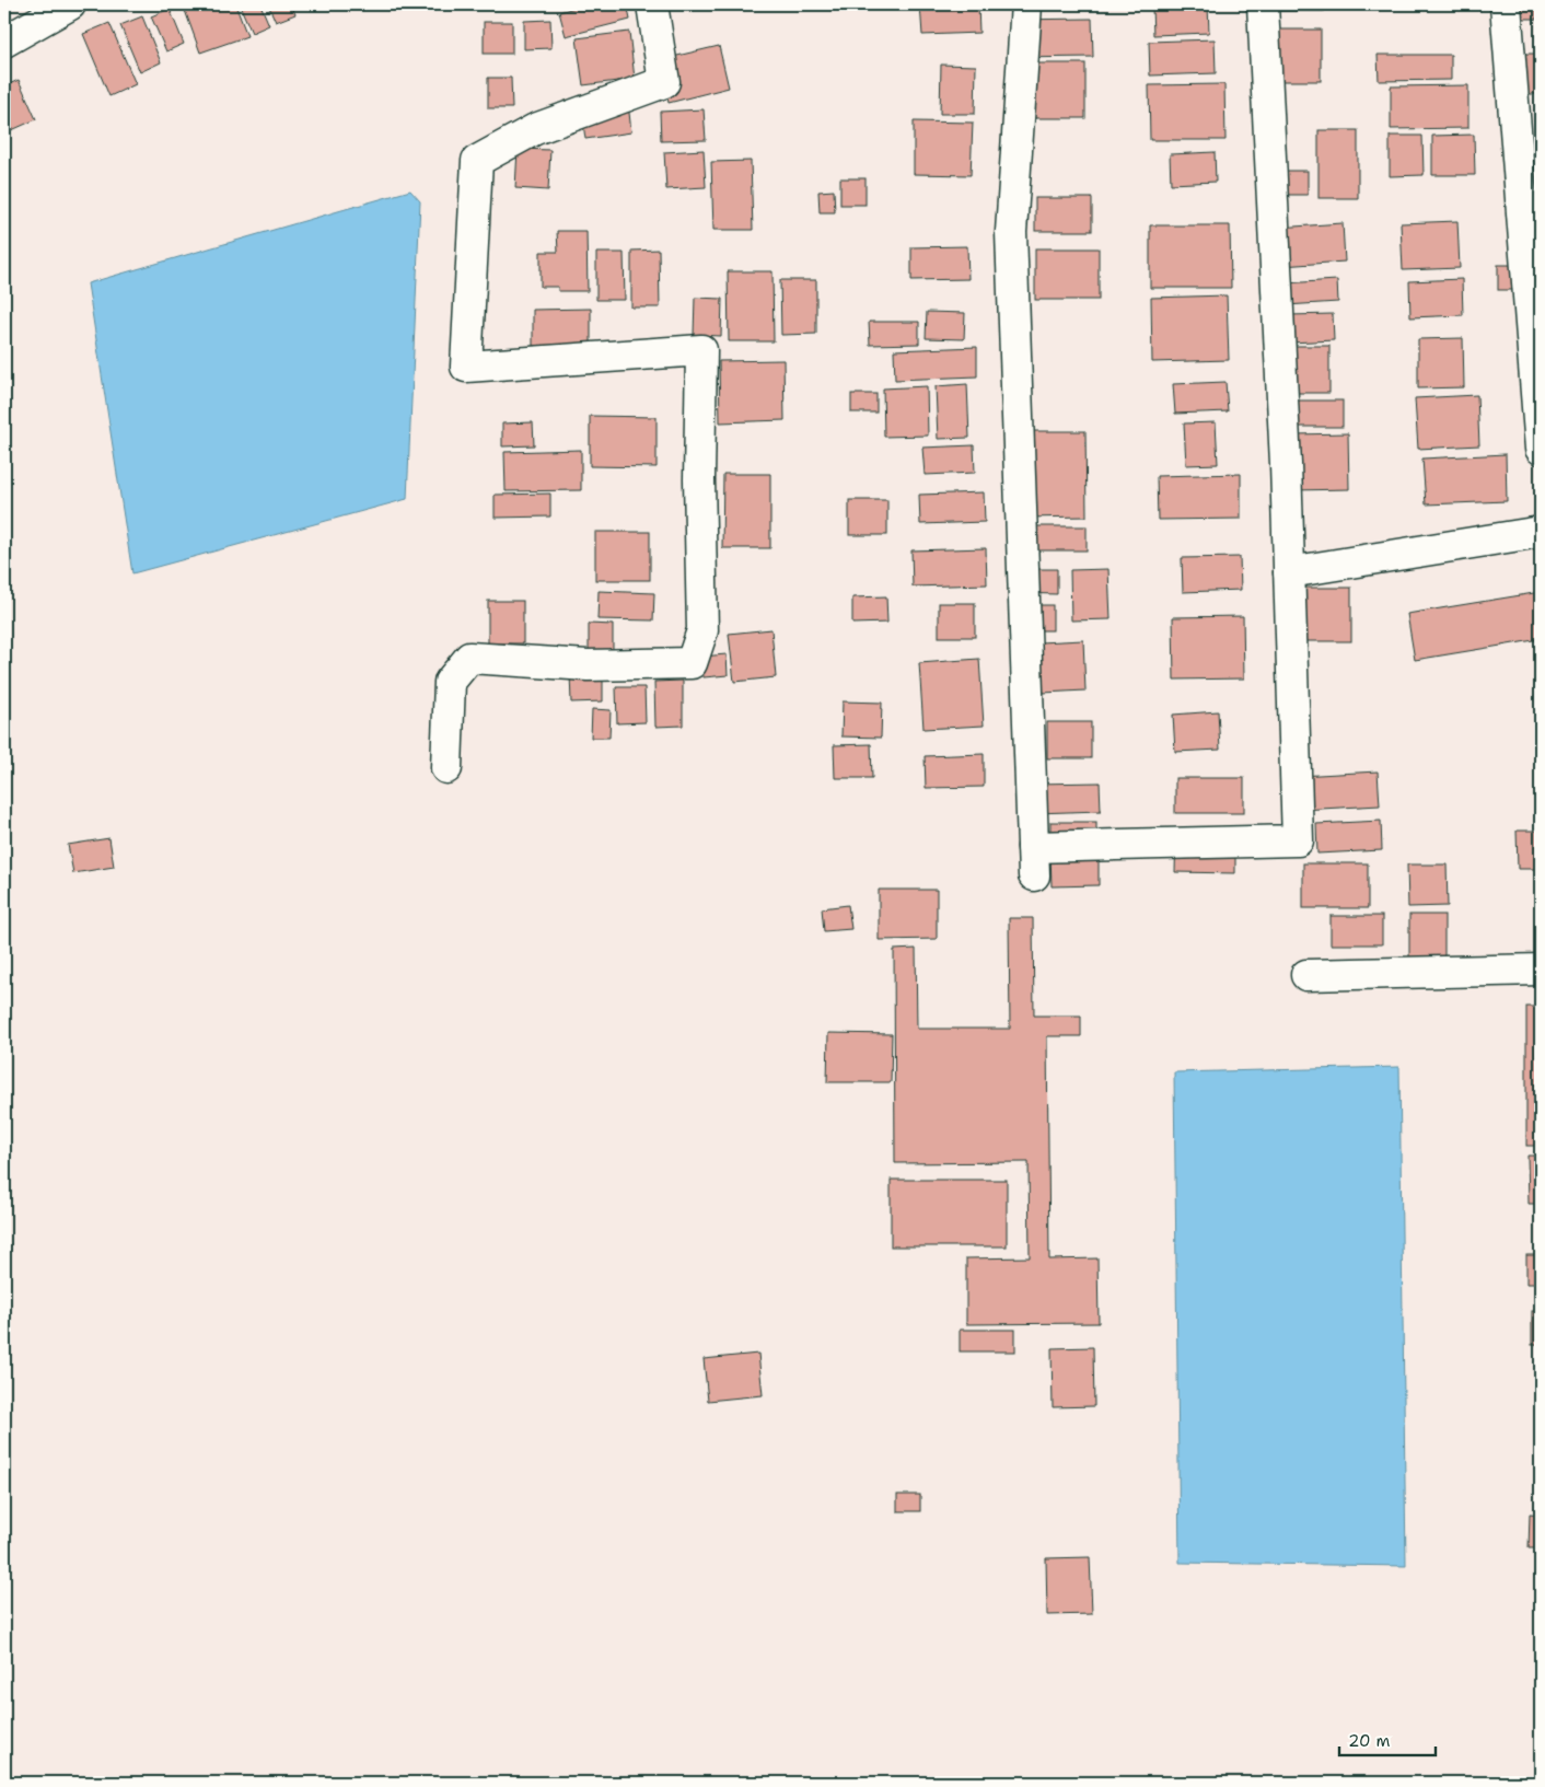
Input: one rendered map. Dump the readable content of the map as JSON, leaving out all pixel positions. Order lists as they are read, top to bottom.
{
  "scale_bar": "20 m"
}
